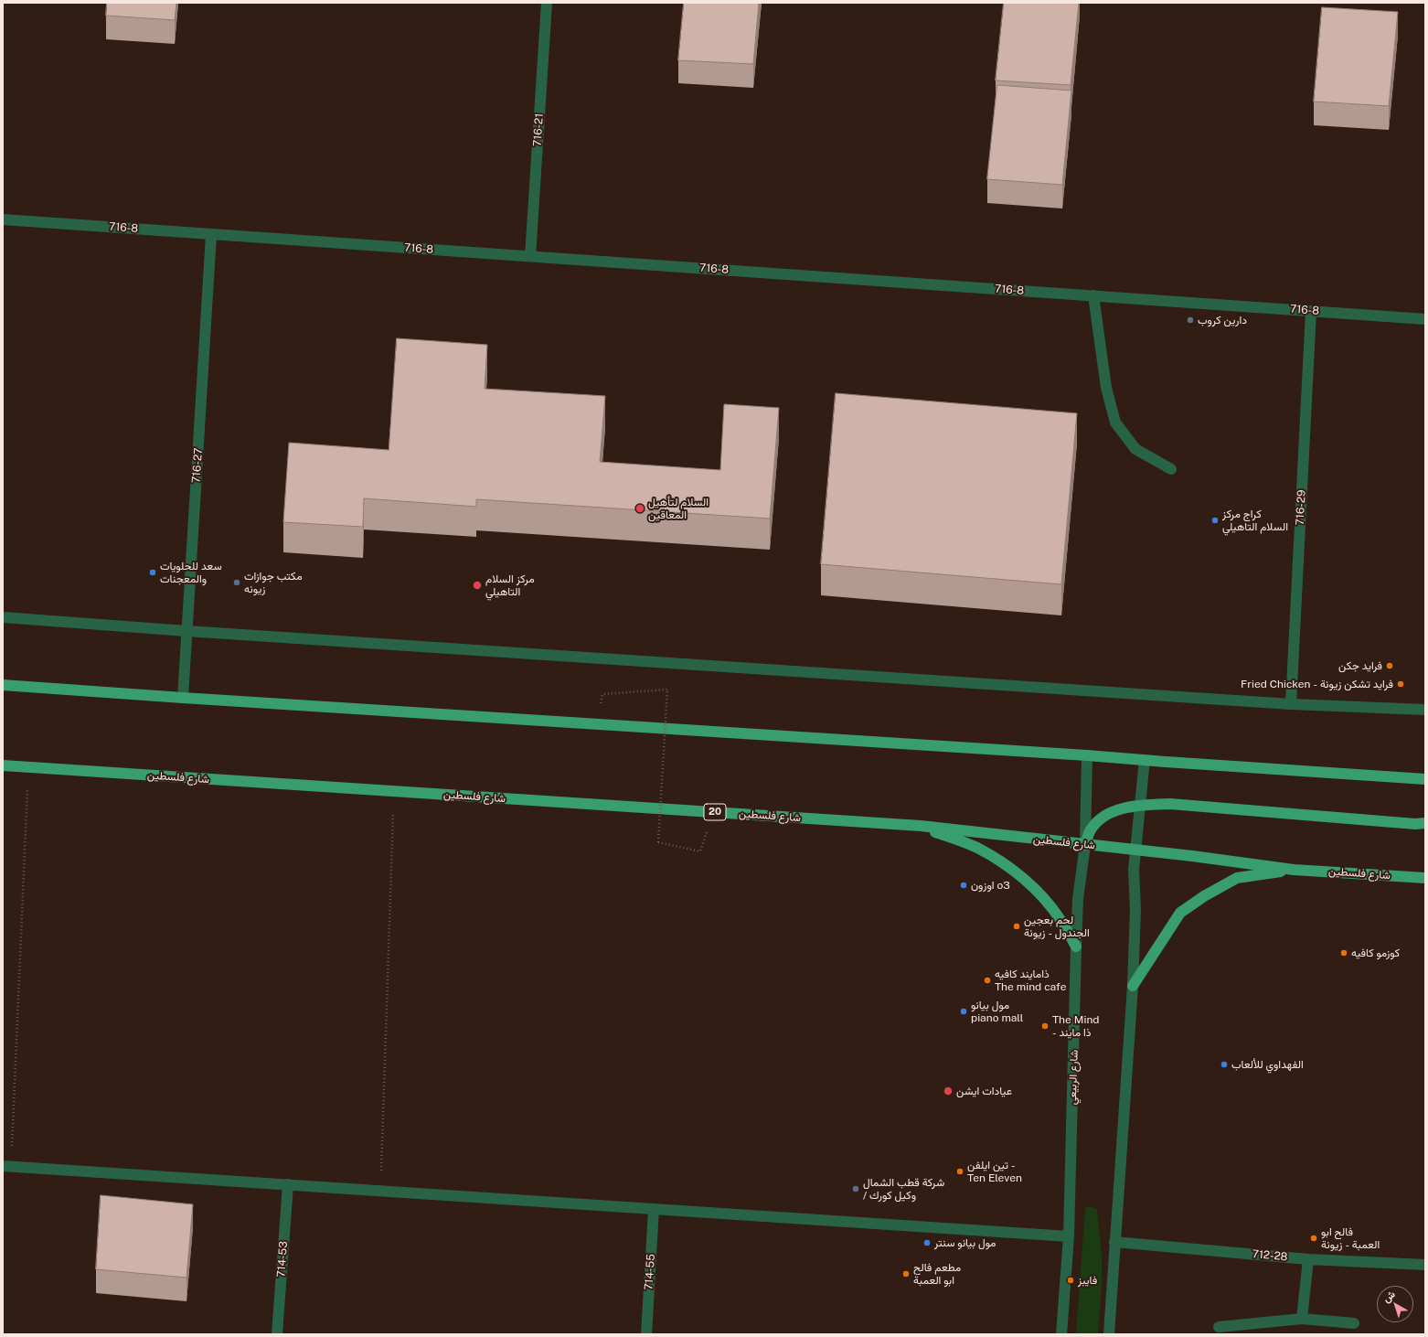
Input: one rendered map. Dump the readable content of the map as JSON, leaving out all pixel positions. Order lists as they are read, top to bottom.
{
  "streets": {
    "main road": ["شارع فلسطين", "20"],
    "street": [
      "716-21",
      "716-8",
      "716-27",
      "716-29",
      "شارع الربيعي",
      "712-28",
      "714-53",
      "714-55"
    ]
  },
  "crossings": [
    ["716-21", "716-8"],
    ["716-8", "716-27"],
    ["716-8", "716-29"],
    ["شارع فلسطين", "شارع الربيعي"]
  ],
  "places": [
    "دارين كروب",
    "السلام لتأهيل المعاقين",
    "كراج مركز السلام التاهيلي",
    "سعد للحلويات والمعجنات",
    "مكتب جوازات زيونه",
    "مركز السلام التاهيلي",
    "فرايد جكن",
    "Fried Chicken - فرايد تشكن زيونة",
    "اوزون o3",
    "لحم بعجين الجندول - زيونة",
    "كوزمو كافيه",
    "ذامايند كافيه The mind cafe",
    "مول بيانو piano mall",
    "The Mind - ذا مايند",
    "الفهداوي للألعاب",
    "عيادات ايشن",
    "تين ايلفن - Ten Eleven",
    "شركة قطب الشمال / وكيل كورك",
    "فالح ابو العمبة - زيونة",
    "مول بيانو سنتر",
    "مطعم فالح ابو العمبة",
    "فايبز"
  ],
  "north": "top left"
}
